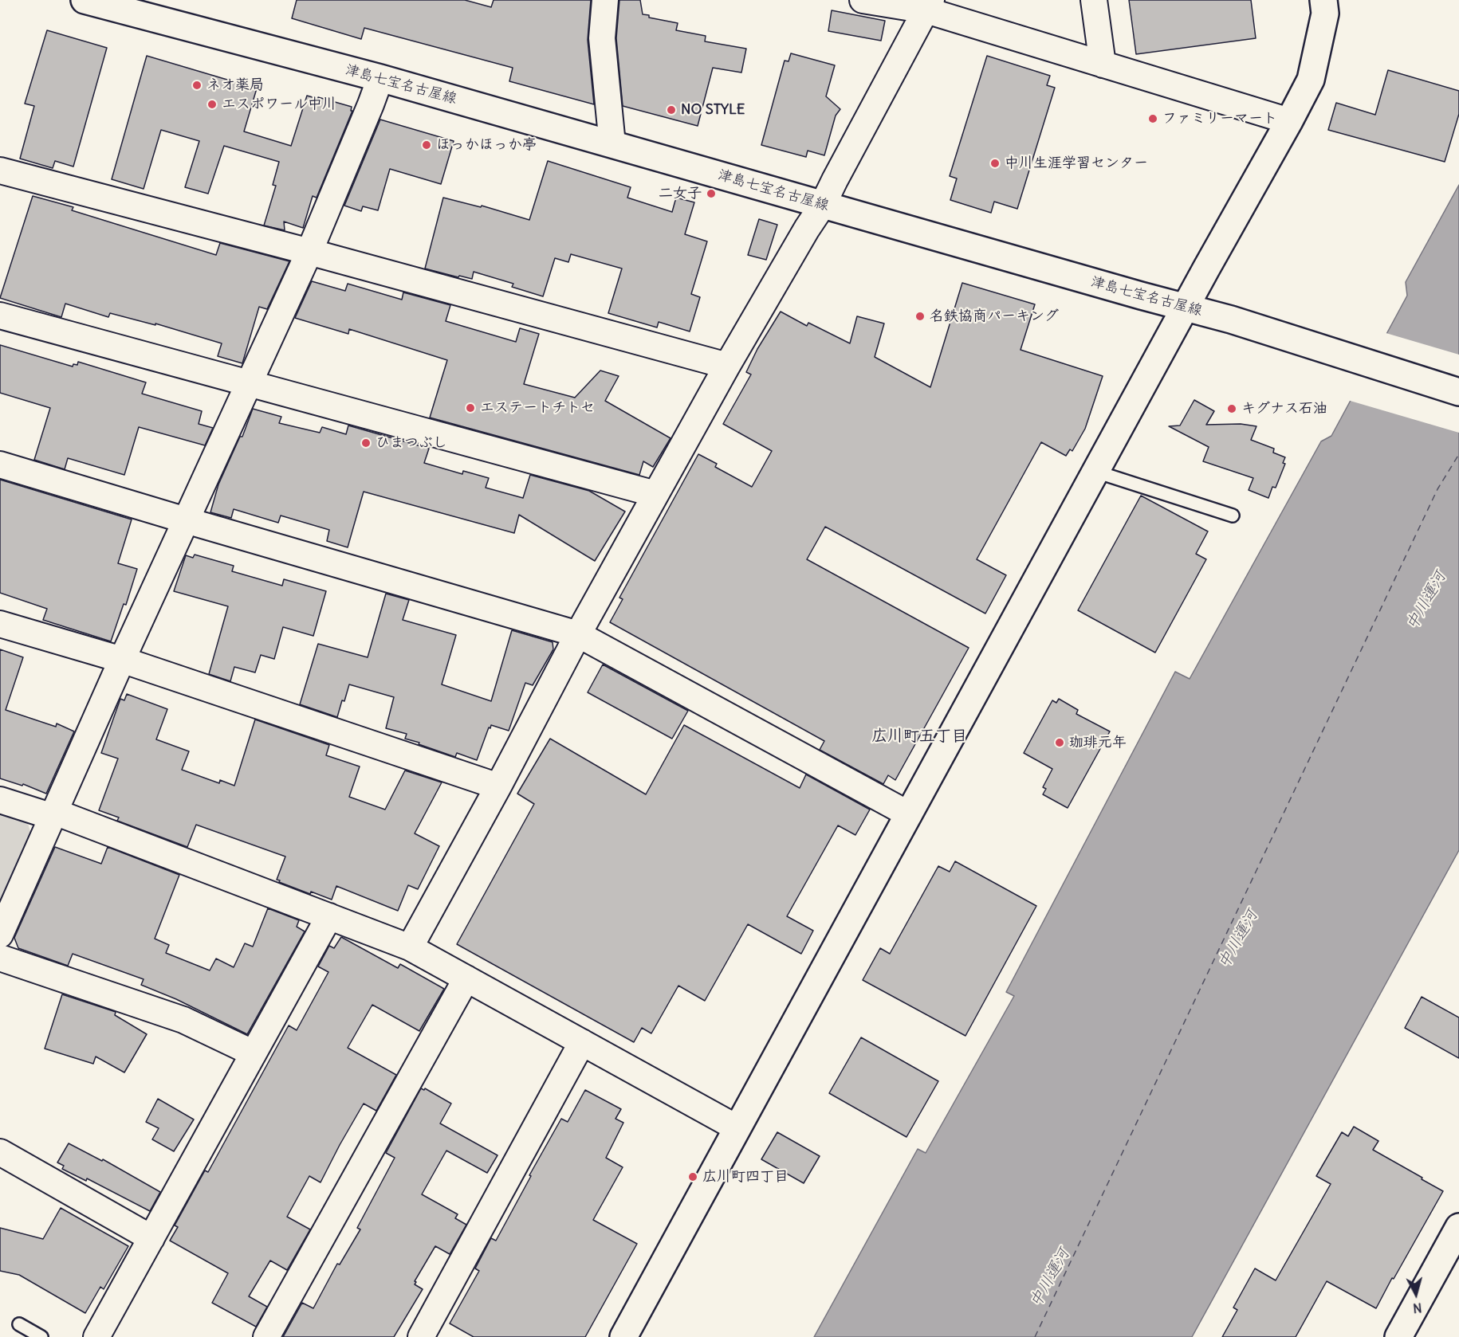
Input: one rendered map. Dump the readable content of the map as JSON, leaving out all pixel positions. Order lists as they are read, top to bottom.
{
  "streets": {
    "street": ["津島七宝名古屋線"]
  },
  "districts": ["広川町五丁目"],
  "water": ["中川運河"],
  "places": [
    "ネオ薬局",
    "エスポワール中川",
    "NO STYLE",
    "ファミリーマート",
    "ほっかほっか亭",
    "中川生涯学習センター",
    "二女子",
    "名鉄協商パーキング",
    "エステートチトセ",
    "キグナス石油",
    "ひまつぶし",
    "珈琲元年",
    "広川町四丁目"
  ],
  "north": "bottom"
}
